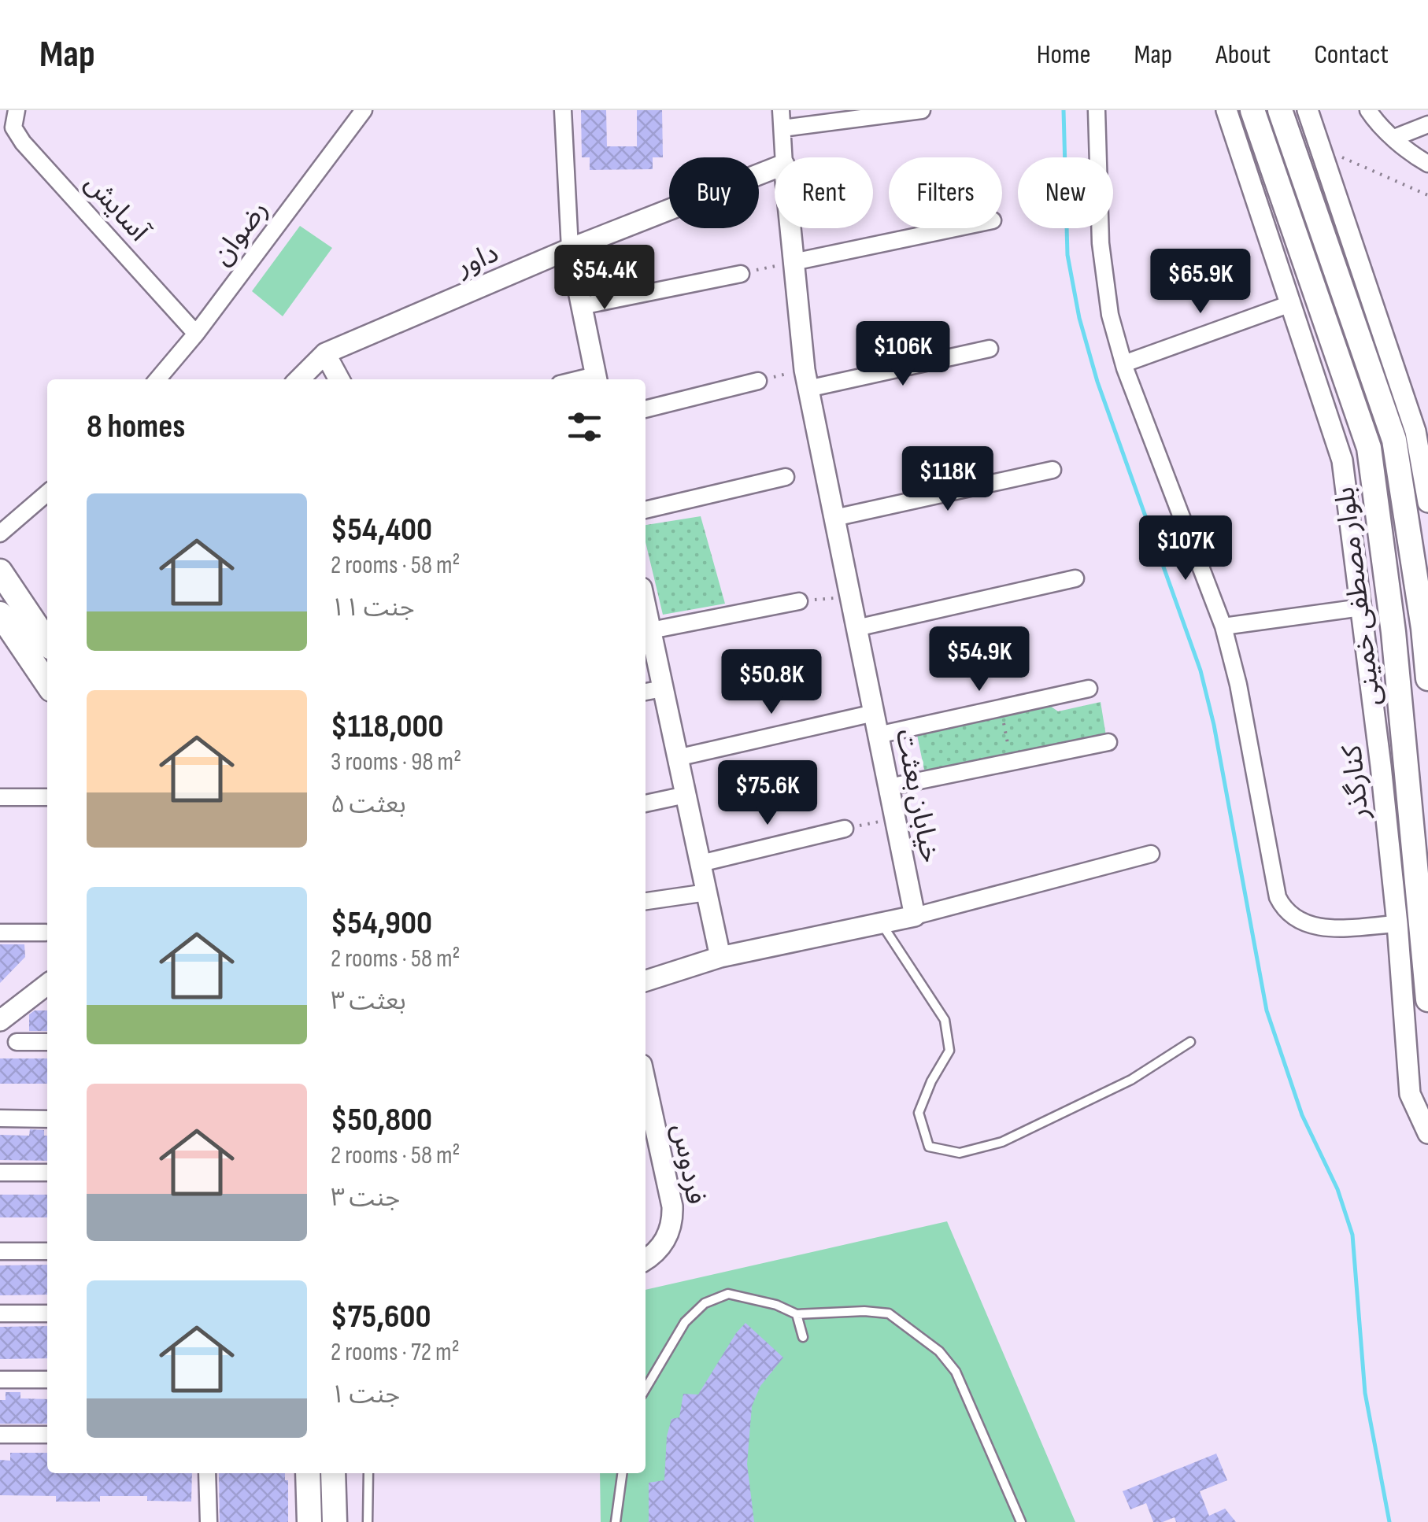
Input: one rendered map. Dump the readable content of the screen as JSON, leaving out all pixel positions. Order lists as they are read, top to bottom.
{
  "streets": {
    "main road": ["بلوار مصطفی خمینی"],
    "street": [
      "آسایش",
      "رضوان",
      "داور",
      "کنارگذر",
      "خیابان بعثت",
      "فردوس"
    ]
  },
  "crossings": [
    ["آسایش", "رضوان"]
  ],
  "page": {
    "header": "Map",
    "nav": [
      "Home",
      "Map",
      "About",
      "Contact"
    ],
    "chip": [
      "Buy",
      "Rent",
      "Filters",
      "New"
    ],
    "price": [
      "$54.4K",
      "$65.9K",
      "$106K",
      "$118K",
      "$107K",
      "$54.9K",
      "$50.8K",
      "$75.6K"
    ],
    "heading": "8 homes",
    "list": [
      {
        "name": "$54,400",
        "note": "2 rooms · 58 m² · جنت ۱۱"
      },
      {
        "name": "$118,000",
        "note": "3 rooms · 98 m² · بعثت ۵"
      },
      {
        "name": "$54,900",
        "note": "2 rooms · 58 m² · بعثت ۳"
      },
      {
        "name": "$50,800",
        "note": "2 rooms · 58 m² · جنت ۳"
      },
      {
        "name": "$75,600",
        "note": "2 rooms · 72 m² · جنت ۱"
      }
    ]
  }
}
